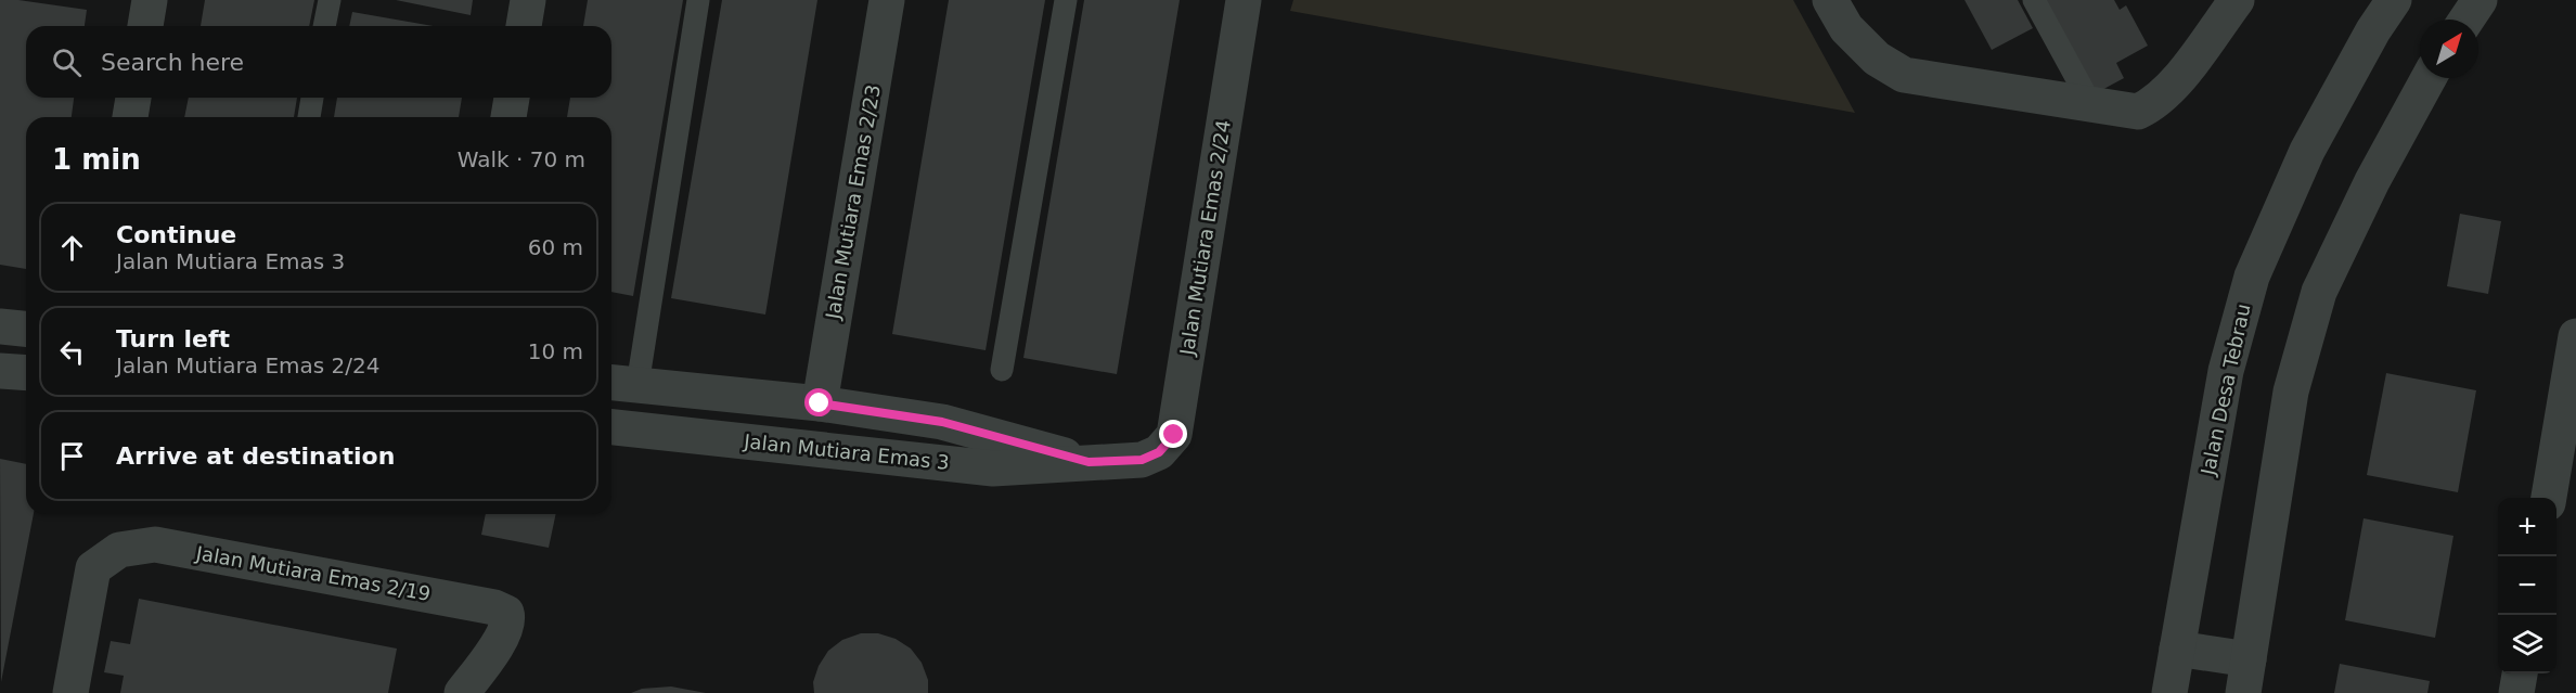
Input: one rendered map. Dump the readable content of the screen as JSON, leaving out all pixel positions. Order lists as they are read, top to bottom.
{
  "streets": {
    "street": [
      "Jalan Mutiara Emas 2/23",
      "Jalan Mutiara Emas 2/24",
      "Jalan Desa Tebrau",
      "Jalan Mutiara Emas 3",
      "Jalan Mutiara Emas 2/19"
    ]
  },
  "crossings": [
    ["Jalan Mutiara Emas 2/23", "Jalan Mutiara Emas 3"],
    ["Jalan Mutiara Emas 2/24", "Jalan Mutiara Emas 3"]
  ],
  "north": "top right",
  "page": {
    "search": "Search here",
    "heading": ["1 min", "Walk · 70 m"],
    "list": [
      ["Continue", "Jalan Mutiara Emas 3", "60 m"],
      ["Turn left", "Jalan Mutiara Emas 2/24", "10 m"],
      "Arrive at destination"
    ],
    "map_buttons": ["+", "−"]
  }
}
